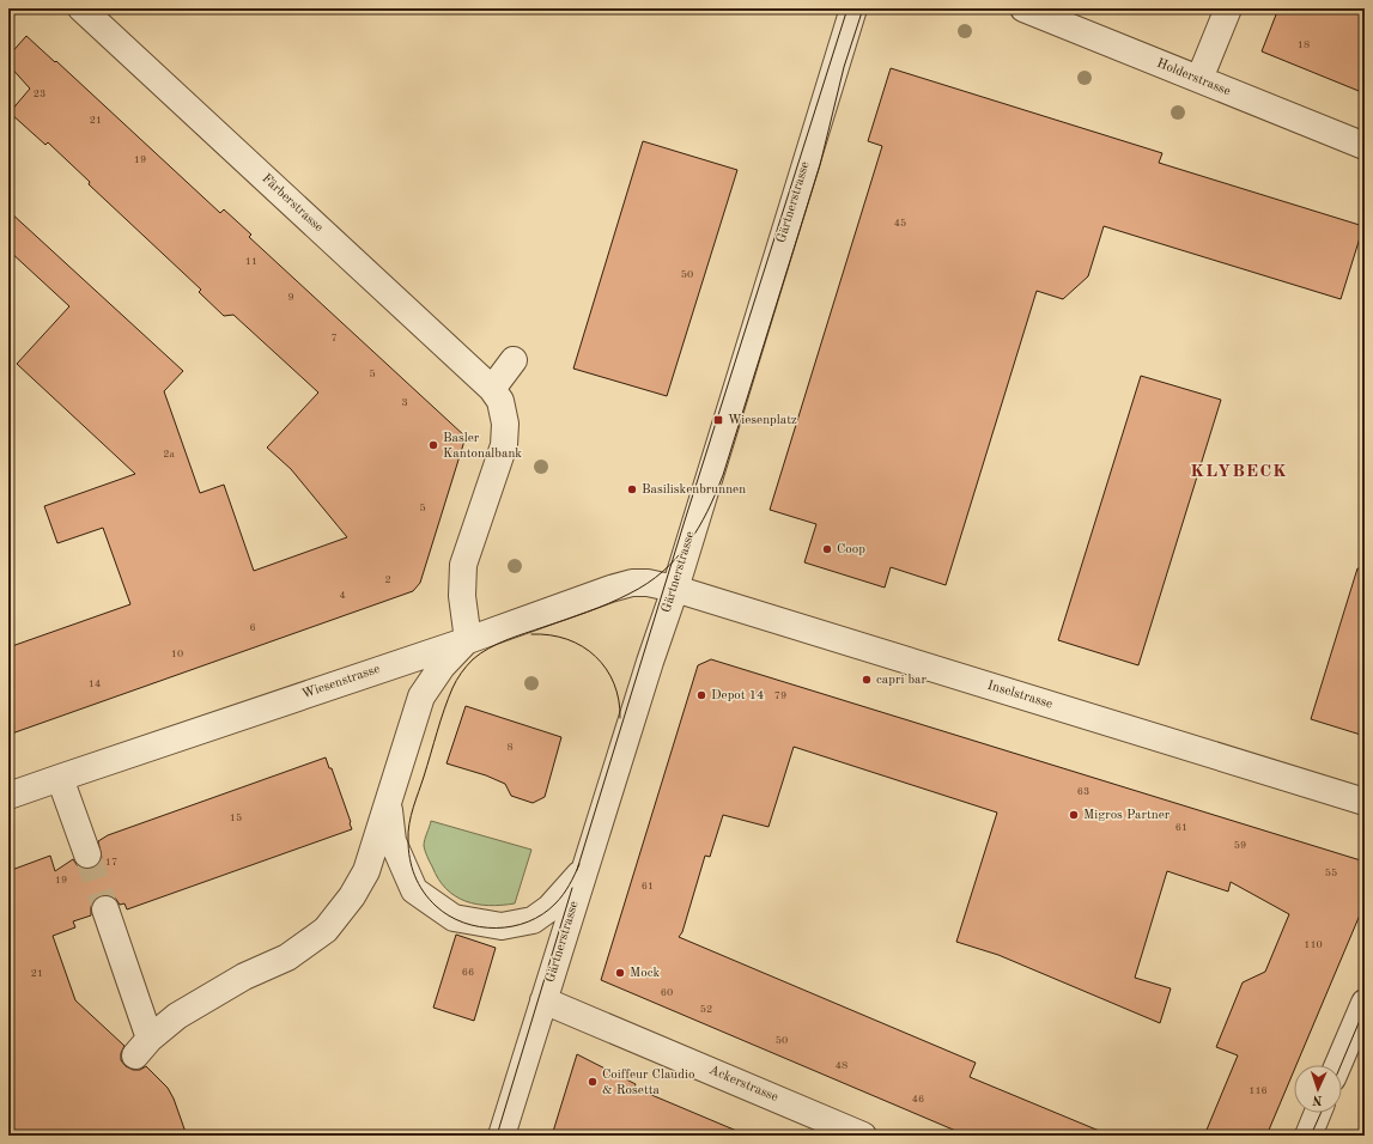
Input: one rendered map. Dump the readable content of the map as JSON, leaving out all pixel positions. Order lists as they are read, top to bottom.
{
  "streets": {
    "street": [
      "Holderstrasse",
      "Gärtnerstrasse",
      "Färberstrasse",
      "Wiesenstrasse",
      "Inselstrasse",
      "Ackerstrasse"
    ]
  },
  "crossings": [
    ["Gärtnerstrasse", "Wiesenstrasse"],
    ["Gärtnerstrasse", "Inselstrasse"],
    ["Gärtnerstrasse", "Ackerstrasse"],
    ["Wiesenstrasse", "Inselstrasse"]
  ],
  "districts": ["KLYBECK"],
  "places": {
    "transit": ["Wiesenplatz"],
    "other": [
      "Basler Kantonalbank",
      "Basiliskenbrunnen",
      "Coop",
      "capri bar",
      "Depot 14",
      "Migros Partner",
      "Mock",
      "Coiffeur Claudio & Rosetta"
    ]
  },
  "house_numbers": [
    "18",
    "23",
    "21",
    "19",
    "45",
    "11",
    "50",
    "9",
    "7",
    "5",
    "3",
    "2a",
    "5",
    "2",
    "4",
    "6",
    "10",
    "14",
    "79",
    "8",
    "63",
    "15",
    "61",
    "59",
    "17",
    "55",
    "19",
    "61",
    "110",
    "66",
    "21",
    "60",
    "52",
    "50",
    "48",
    "116",
    "46"
  ],
  "north": "bottom"
}
